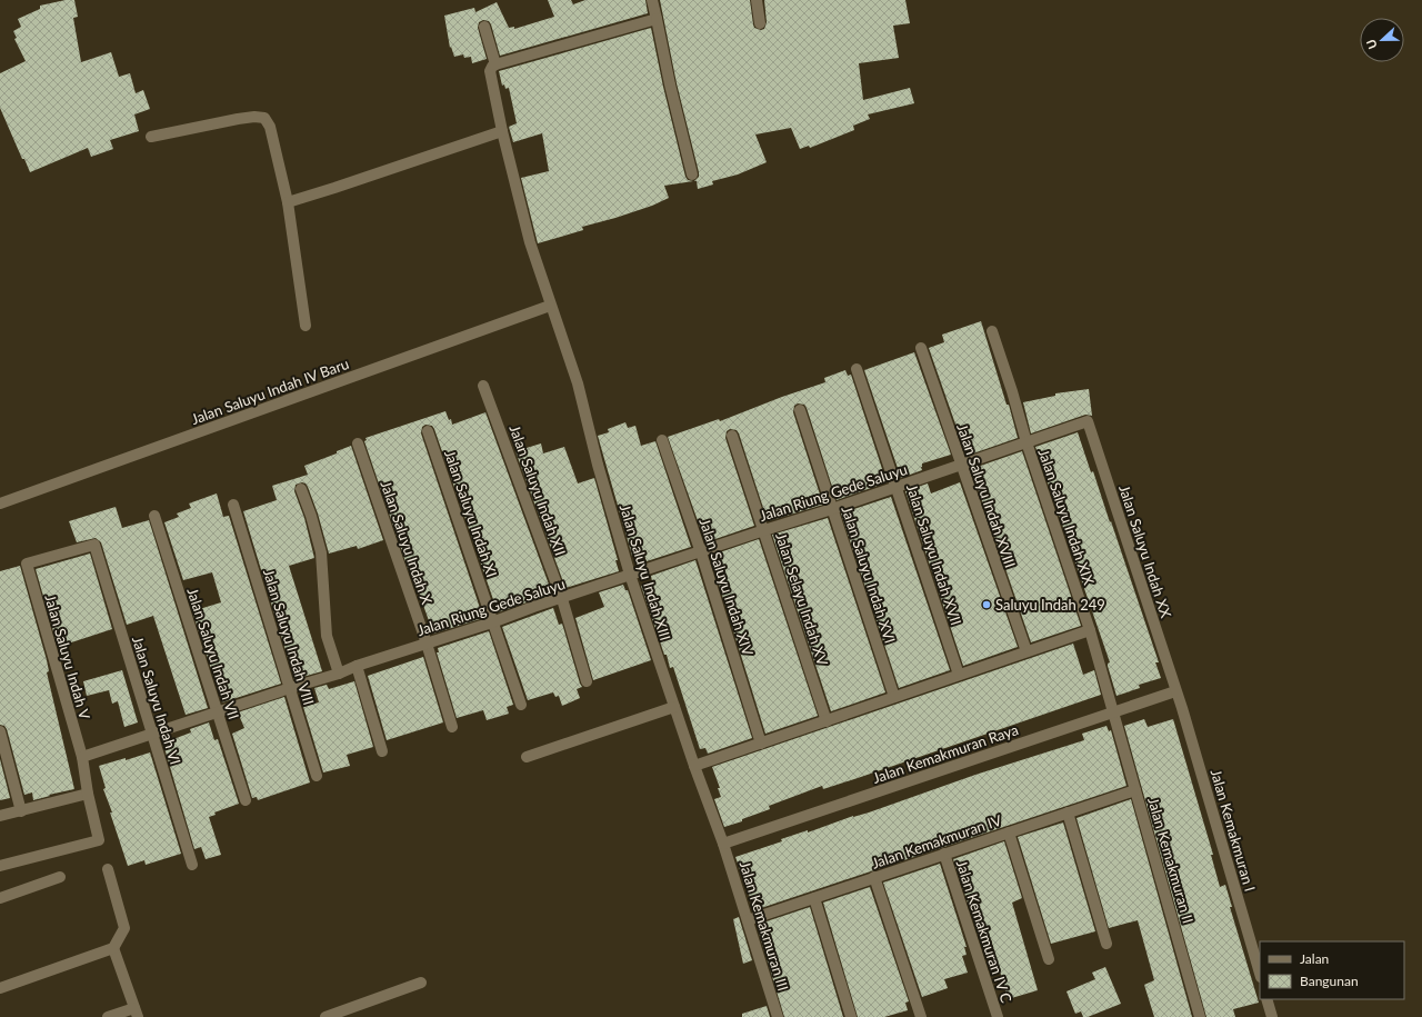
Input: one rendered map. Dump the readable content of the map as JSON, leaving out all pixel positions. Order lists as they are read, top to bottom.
{
  "streets": {
    "street": [
      "Jalan Saluyu Indah IV Baru",
      "Jalan Saluyu Indah XII",
      "Jalan Riung Gede Saluyu",
      "Jalan Saluyu Indah XVIII",
      "Jalan Saluyu Indah XI",
      "Jalan Saluyu Indah XIX",
      "Jalan Saluyu Indah X",
      "Jalan Saluyu Indah XX",
      "Jalan Saluyu Indah XVII",
      "Jalan Saluyu Indah XIII",
      "Jalan Saluyu Indah XVI",
      "Jalan Saluyu Indah XIV",
      "Jalan Selayu Indah XV",
      "Jalan Saluyu Indah VIII",
      "Jalan Saluyu Indah VII",
      "Jalan Saluyu Indah V",
      "Jalan Saluyu Indah VI",
      "Jalan Kemakmuran Raya",
      "Jalan Kemakmuran I",
      "Jalan Kemakmuran IV",
      "Jalan Kemakmuran II",
      "Jalan Kemakmuran III",
      "Jalan Kemakmuran IV C"
    ]
  },
  "crossings": [
    ["Jalan Saluyu Indah IV Baru", "Jalan Saluyu Indah XIII"],
    ["Jalan Saluyu Indah XII", "Jalan Riung Gede Saluyu"],
    ["Jalan Riung Gede Saluyu", "Jalan Saluyu Indah XVIII"],
    ["Jalan Riung Gede Saluyu", "Jalan Saluyu Indah XI"],
    ["Jalan Riung Gede Saluyu", "Jalan Saluyu Indah XIX"],
    ["Jalan Riung Gede Saluyu", "Jalan Saluyu Indah X"],
    ["Jalan Riung Gede Saluyu", "Jalan Saluyu Indah XX"],
    ["Jalan Riung Gede Saluyu", "Jalan Saluyu Indah XVII"],
    ["Jalan Riung Gede Saluyu", "Jalan Saluyu Indah XIII"],
    ["Jalan Riung Gede Saluyu", "Jalan Saluyu Indah XVI"],
    ["Jalan Riung Gede Saluyu", "Jalan Saluyu Indah XIV"],
    ["Jalan Riung Gede Saluyu", "Jalan Selayu Indah XV"],
    ["Jalan Riung Gede Saluyu", "Jalan Saluyu Indah VIII"],
    ["Jalan Riung Gede Saluyu", "Jalan Saluyu Indah VII"],
    ["Jalan Riung Gede Saluyu", "Jalan Saluyu Indah V"],
    ["Jalan Riung Gede Saluyu", "Jalan Saluyu Indah VI"],
    ["Jalan Saluyu Indah XIX", "Jalan Kemakmuran Raya"],
    ["Jalan Saluyu Indah XIX", "Jalan Kemakmuran II"],
    ["Jalan Saluyu Indah XX", "Jalan Kemakmuran Raya"],
    ["Jalan Saluyu Indah XX", "Jalan Kemakmuran I"],
    ["Jalan Saluyu Indah XIII", "Jalan Kemakmuran Raya"],
    ["Jalan Saluyu Indah XIII", "Jalan Kemakmuran III"],
    ["Jalan Saluyu Indah V", "Jalan Saluyu Indah VI"],
    ["Jalan Kemakmuran Raya", "Jalan Kemakmuran I"],
    ["Jalan Kemakmuran Raya", "Jalan Kemakmuran II"],
    ["Jalan Kemakmuran Raya", "Jalan Kemakmuran III"],
    ["Jalan Kemakmuran IV", "Jalan Kemakmuran II"],
    ["Jalan Kemakmuran IV", "Jalan Kemakmuran III"],
    ["Jalan Kemakmuran IV", "Jalan Kemakmuran IV C"]
  ],
  "places": ["Saluyu Indah 249"],
  "legend": ["Jalan", "Bangunan"],
  "north": "left"
}
